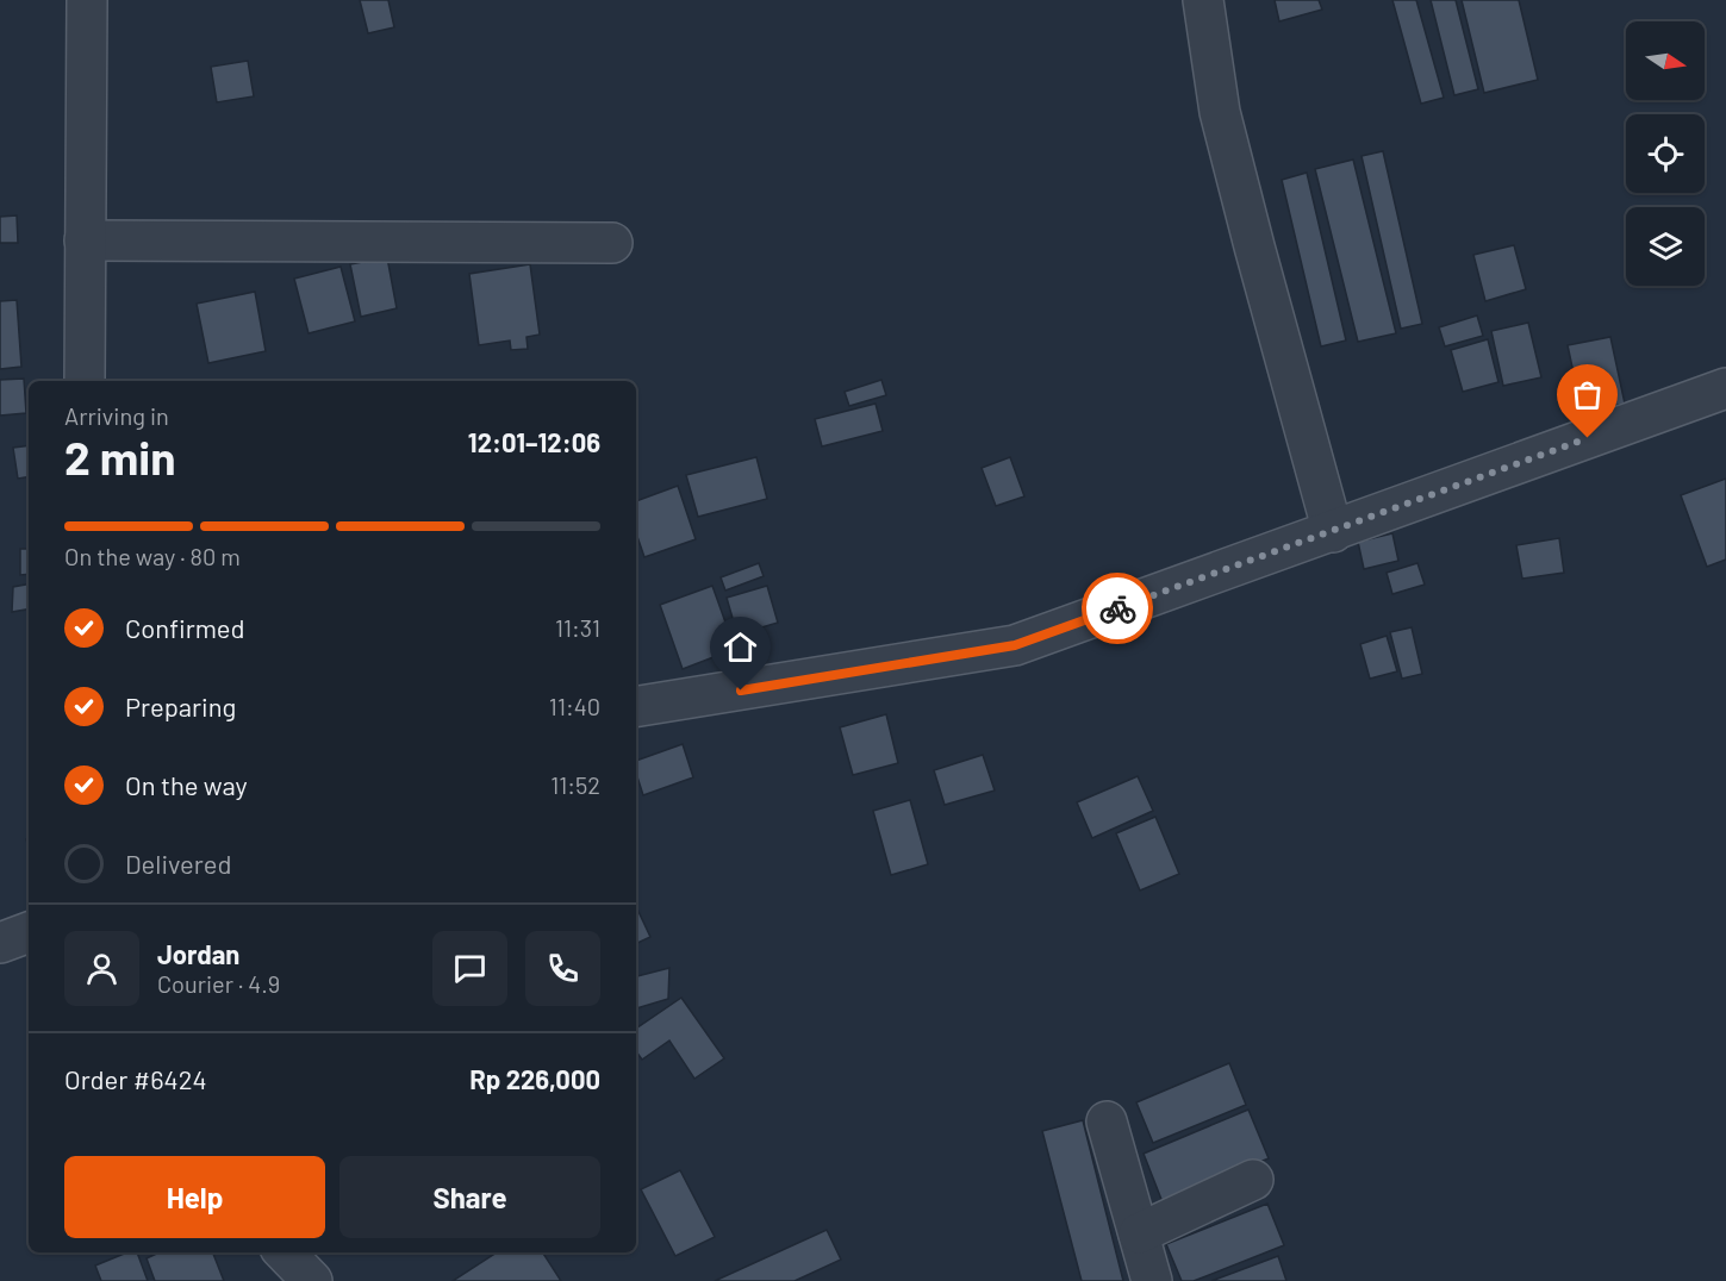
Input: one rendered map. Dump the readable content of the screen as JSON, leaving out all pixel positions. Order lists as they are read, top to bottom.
{
  "north": "right",
  "page": {
    "heading": ["2 min", "Arriving in", "12:01–12:06"],
    "panel": [
      "Jordan",
      "Courier · 4.9",
      "Order #6424",
      "Rp 226,000"
    ],
    "bar": "On the way · 80 m",
    "list": [
      ["Confirmed", "11:31"],
      ["Preparing", "11:40"],
      ["On the way", "11:52"],
      "Delivered"
    ],
    "buttons": ["Help", "Share"]
  }
}
